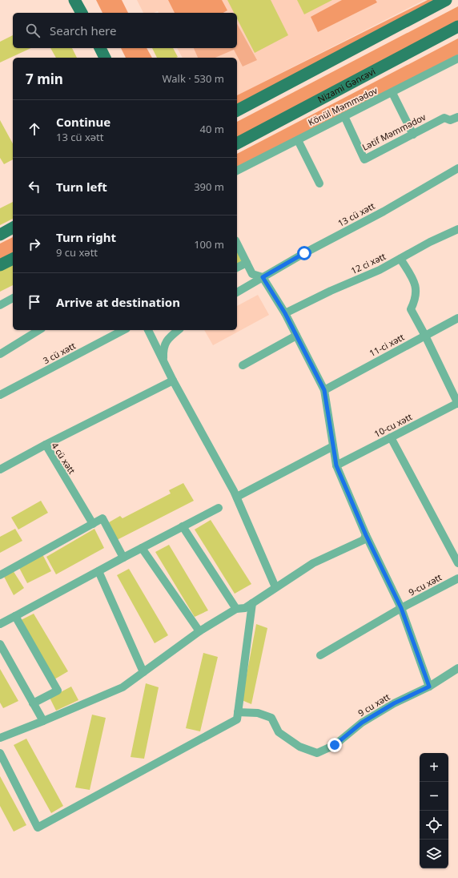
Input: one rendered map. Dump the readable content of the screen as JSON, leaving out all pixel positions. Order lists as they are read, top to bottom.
{
  "streets": {
    "main road": ["Nizami Gəncəvi"],
    "street": [
      "Könül Məmmədov",
      "Lətif Məmmədov",
      "13 cü xətt",
      "12 ci xətt",
      "11-ci xətt",
      "3 cü xətt",
      "10-cu xətt",
      "4 cü xətt",
      "9-cu xətt",
      "9 cu xətt"
    ]
  },
  "crossings": [
    ["Könül Məmmədov", "Lətif Məmmədov"]
  ],
  "page": {
    "search": "Search here",
    "heading": ["7 min", "Walk · 530 m"],
    "list": [
      ["Continue", "13 cü xətt", "40 m"],
      ["Turn left", "390 m"],
      ["Turn right", "9 cu xətt", "100 m"],
      "Arrive at destination"
    ],
    "map_buttons": ["+", "−"]
  }
}
